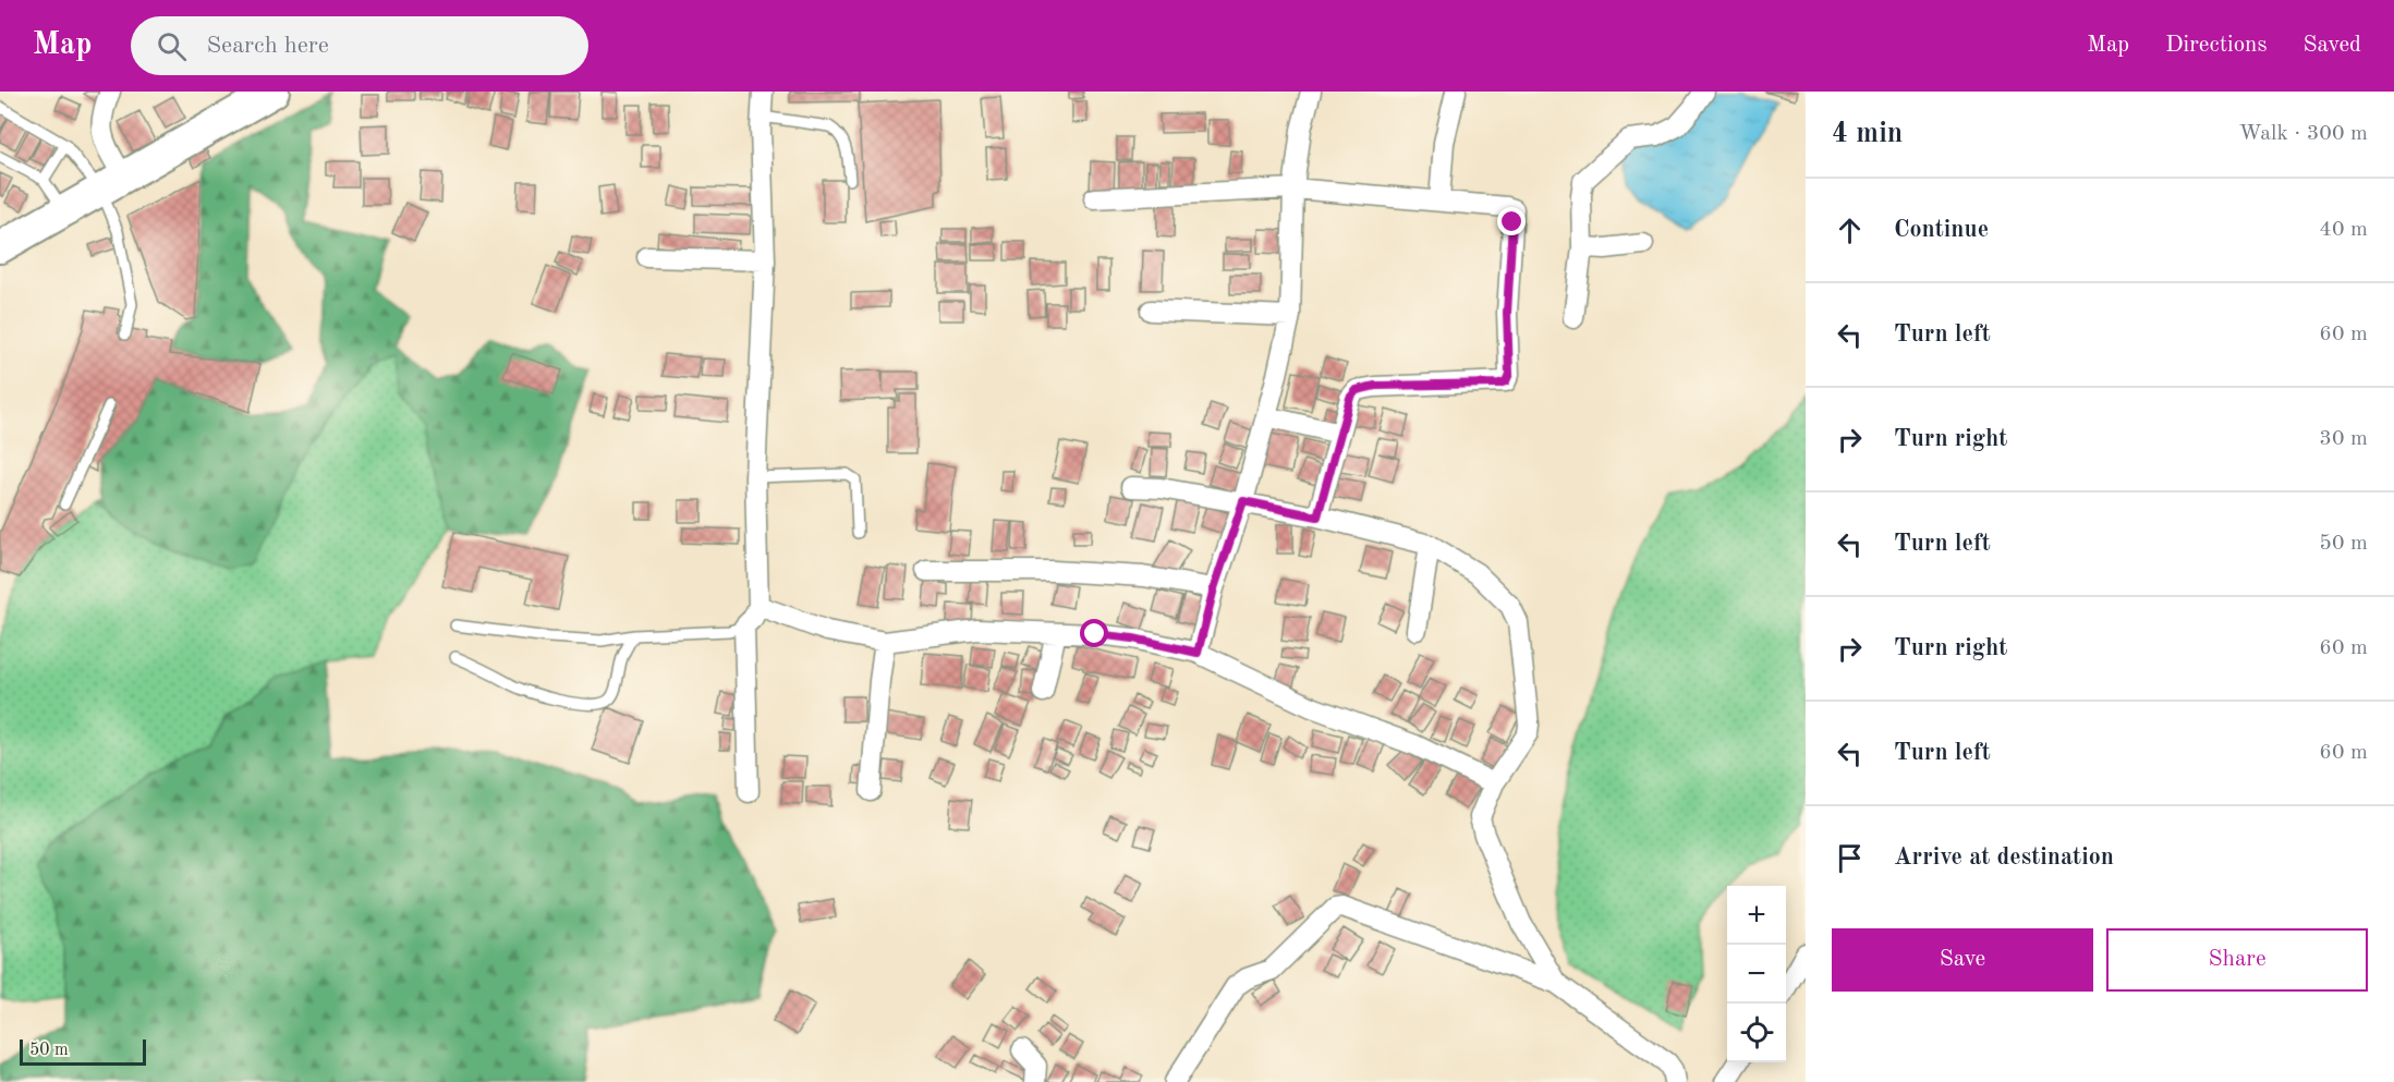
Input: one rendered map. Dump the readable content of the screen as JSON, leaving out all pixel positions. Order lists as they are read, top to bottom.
{
  "scale_bar": "50 m",
  "page": {
    "header": "Map",
    "search": "Search here",
    "nav": ["Map", "Directions", "Saved"],
    "heading": ["4 min", "Walk · 300 m"],
    "list": [
      ["Continue", "40 m"],
      ["Turn left", "60 m"],
      ["Turn right", "30 m"],
      ["Turn left", "50 m"],
      ["Turn right", "60 m"],
      ["Turn left", "60 m"],
      "Arrive at destination"
    ],
    "map_buttons": ["+", "−"],
    "buttons": ["Save", "Share"],
    "scale": "50 m"
  }
}
